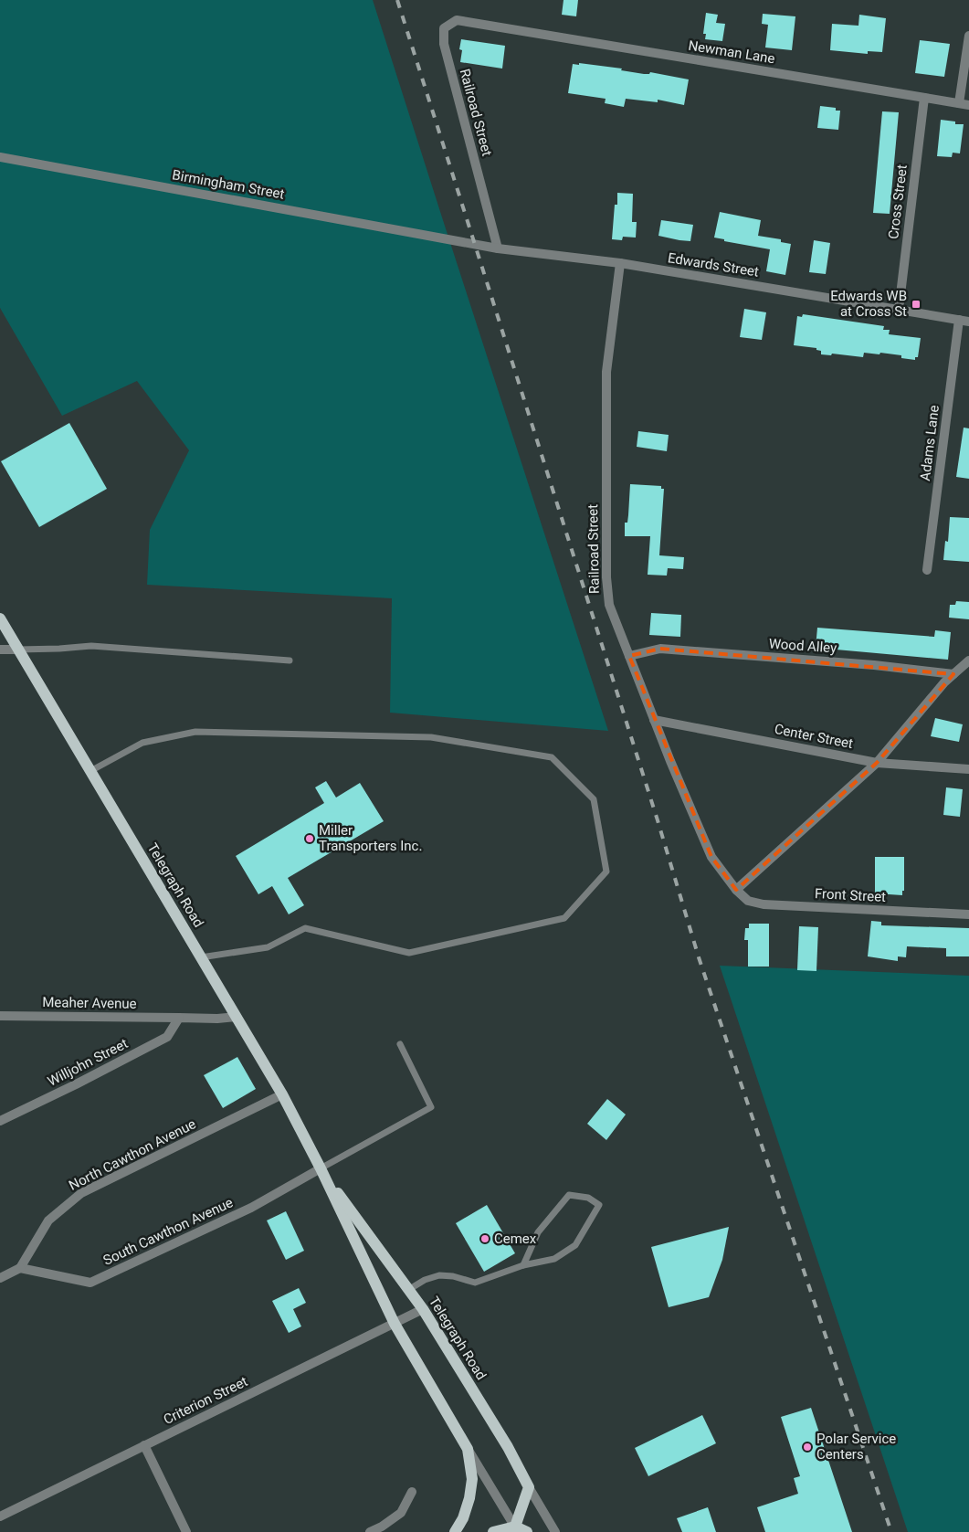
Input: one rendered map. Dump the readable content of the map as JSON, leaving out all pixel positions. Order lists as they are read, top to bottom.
{
  "streets": {
    "main road": ["Telegraph Road"],
    "street": [
      "Newman Lane",
      "Railroad Street",
      "Birmingham Street",
      "Cross Street",
      "Edwards Street",
      "Adams Lane",
      "Wood Alley",
      "Center Street",
      "Front Street",
      "Meaher Avenue",
      "Willjohn Street",
      "North Cawthon Avenue",
      "South Cawthon Avenue",
      "Criterion Street"
    ]
  },
  "crossings": [
    ["Newman Lane", "Railroad Street"],
    ["Newman Lane", "Cross Street"],
    ["Railroad Street", "Edwards Street"],
    ["Railroad Street", "Wood Alley"],
    ["Railroad Street", "Center Street"],
    ["Railroad Street", "Front Street"],
    ["Birmingham Street", "Edwards Street"],
    ["Cross Street", "Edwards Street"],
    ["Edwards Street", "Adams Lane"],
    ["Telegraph Road", "Meaher Avenue"],
    ["Telegraph Road", "North Cawthon Avenue"],
    ["Telegraph Road", "South Cawthon Avenue"],
    ["Telegraph Road", "Criterion Street"],
    ["Meaher Avenue", "Willjohn Street"],
    ["North Cawthon Avenue", "South Cawthon Avenue"]
  ],
  "places": {
    "transit": ["Edwards WB at Cross St"],
    "other": ["Miller Transporters Inc.", "Cemex", "Polar Service Centers"]
  }
}
